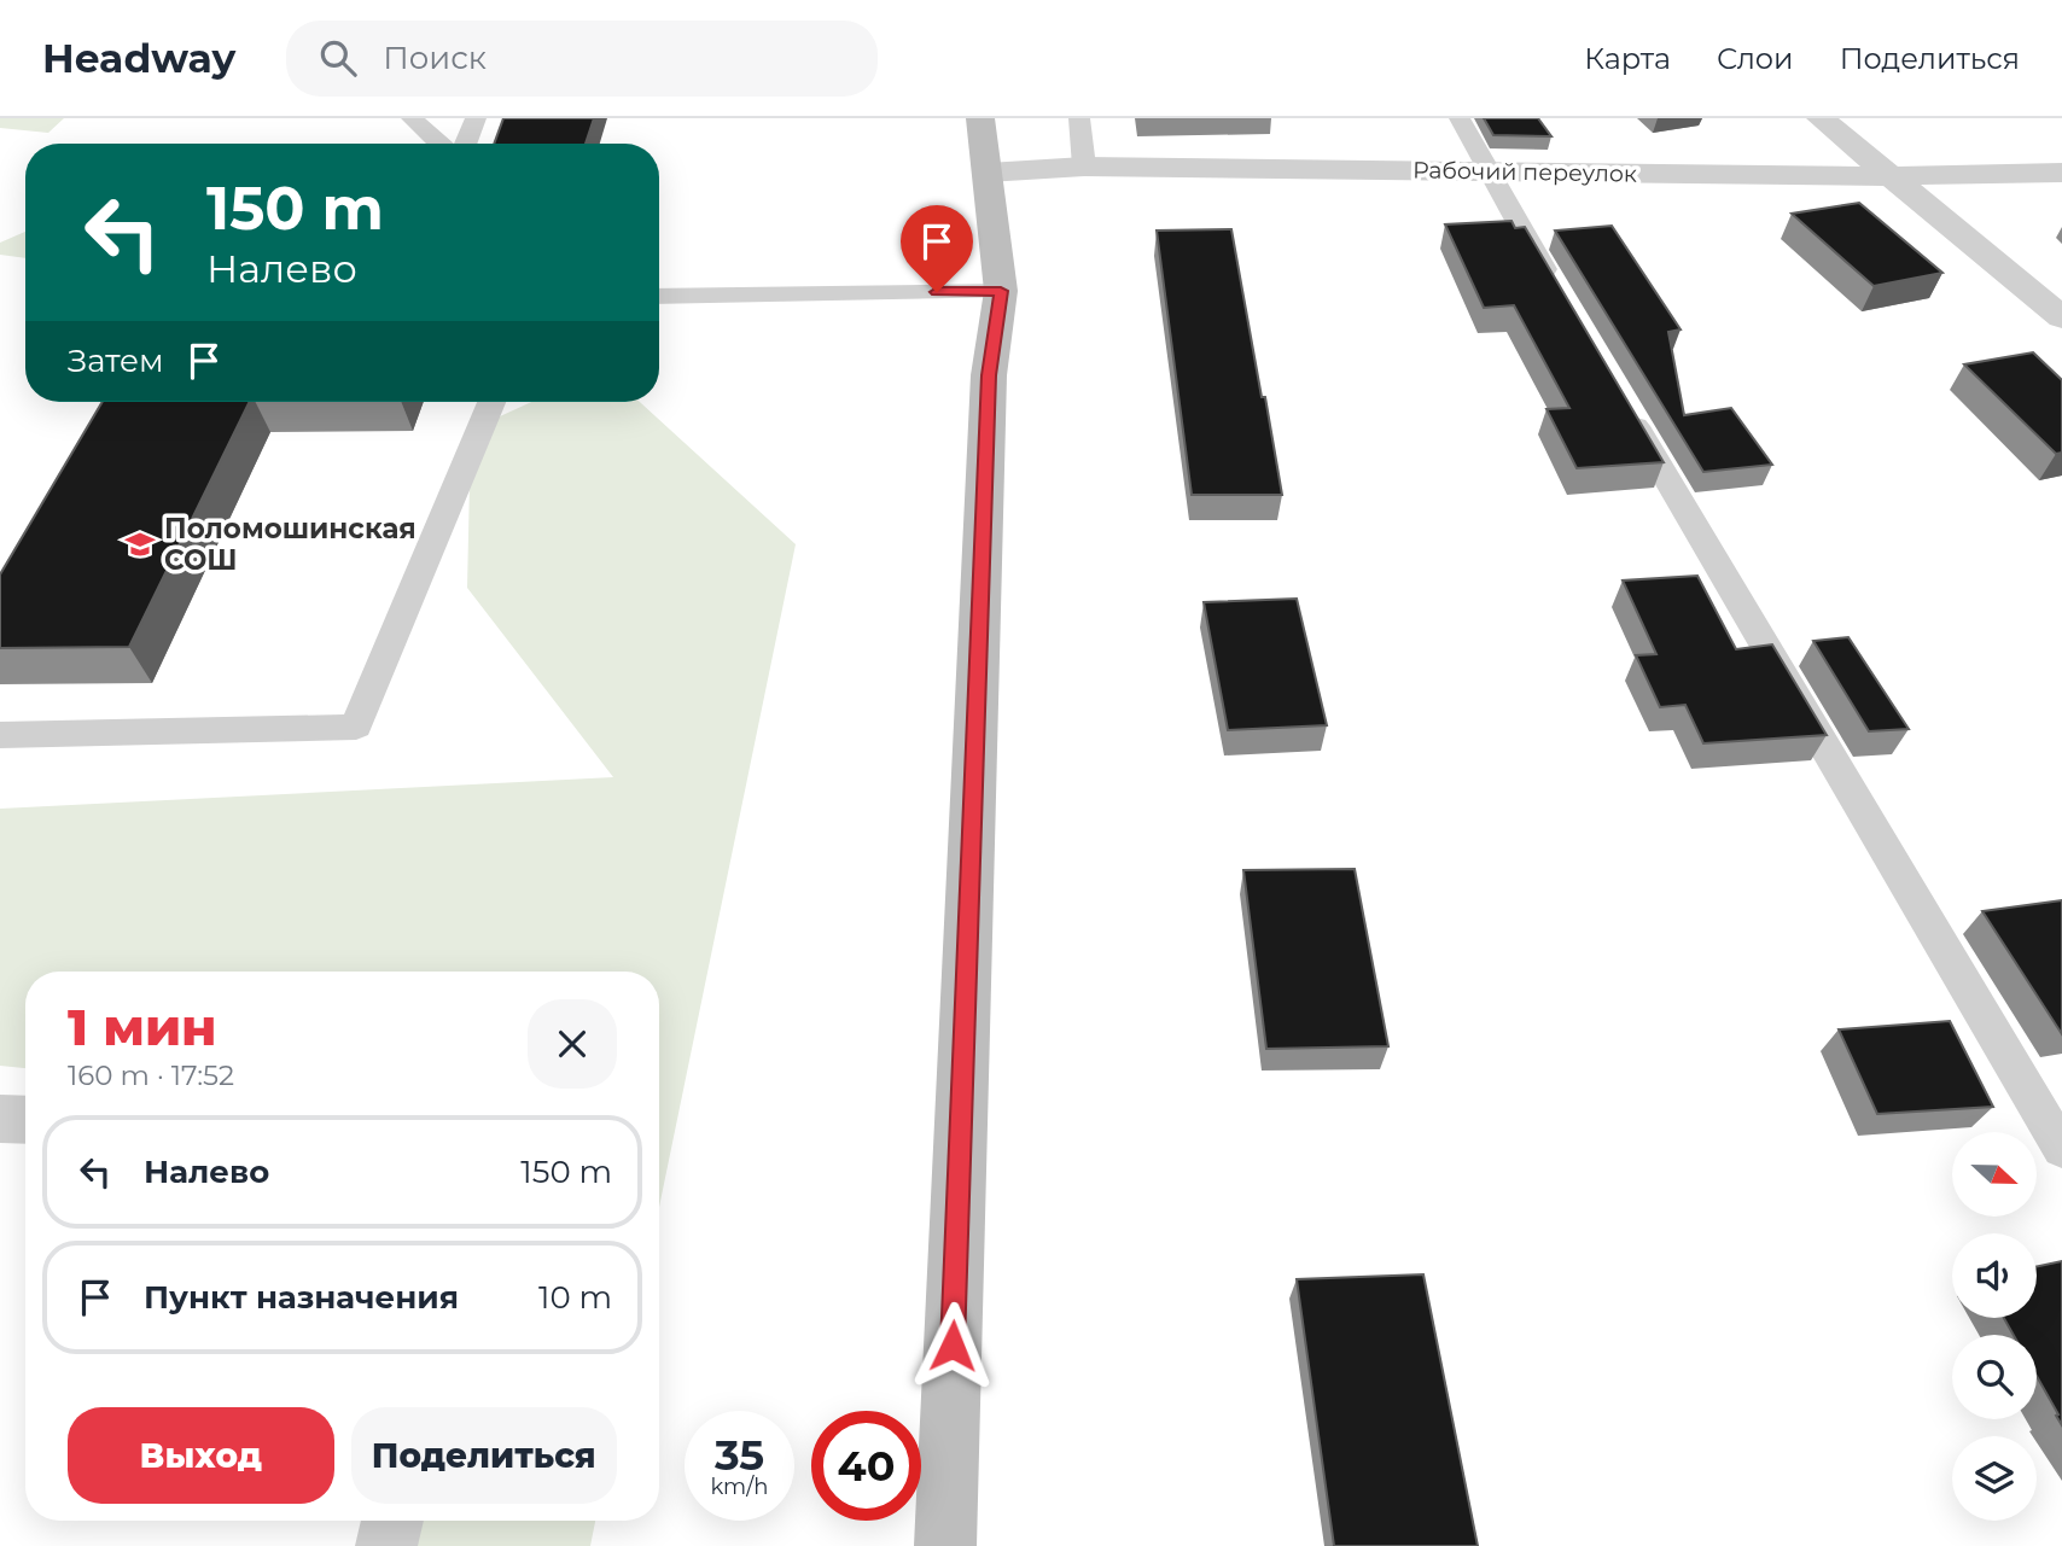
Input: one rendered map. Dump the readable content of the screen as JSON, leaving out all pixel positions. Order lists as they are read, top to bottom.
{
  "streets": {
    "street": ["Рабочий переулок"]
  },
  "places": {
    "school or university": ["Поломошинская СОШ"]
  },
  "north": "right",
  "page": {
    "header": "Headway",
    "search": "Поиск",
    "nav": ["Карта", "Слои", "Поделиться"],
    "turn": ["150 m", "Налево"],
    "then": "Затем",
    "heading": ["1 мин", "160 m · 17:52"],
    "list": [
      {
        "name": "Налево",
        "value": "150 m"
      },
      {
        "name": "Пункт назначения",
        "value": "10 m"
      }
    ],
    "buttons": ["Выход", "Поделиться"],
    "speed": "35 km/h",
    "limit": "40"
  }
}
